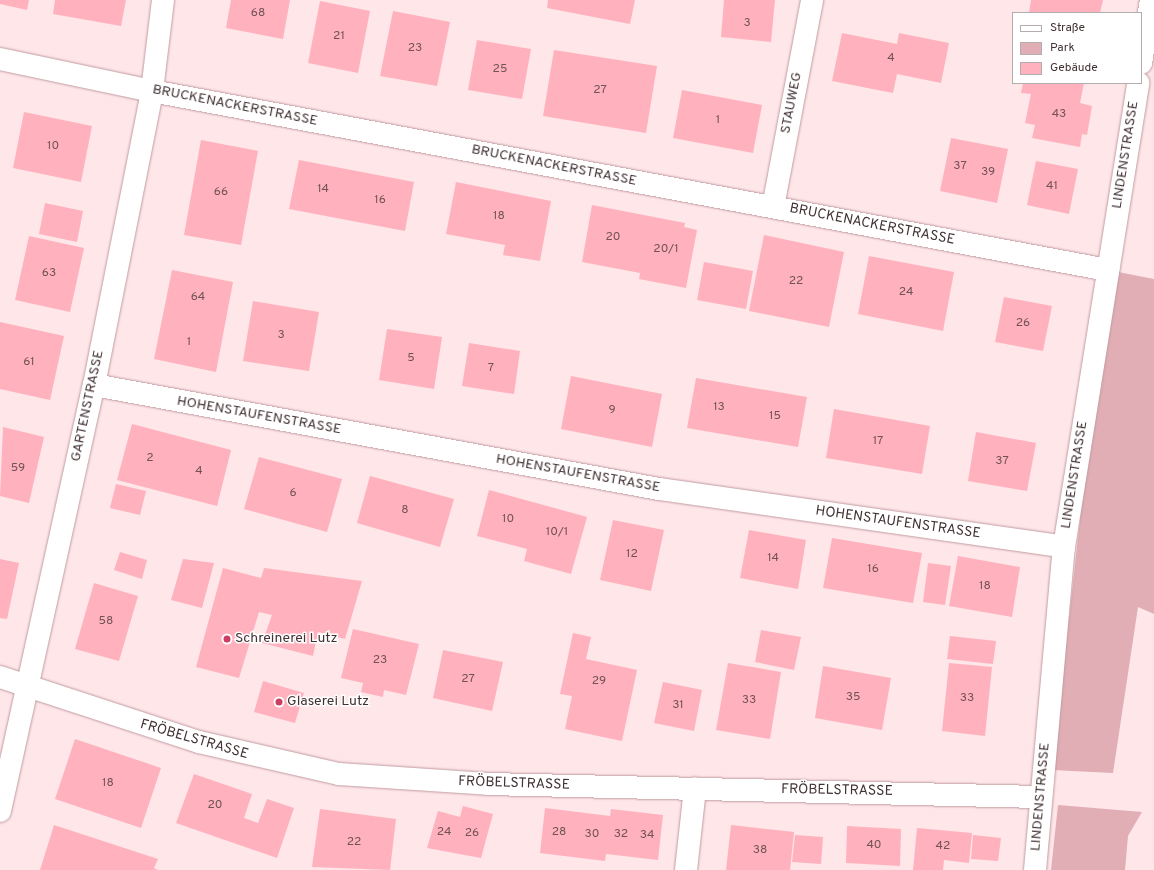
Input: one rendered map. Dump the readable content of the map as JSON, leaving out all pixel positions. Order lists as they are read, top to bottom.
{
  "streets": {
    "street": [
      "STAUWEG",
      "BRUCKENACKERSTRASSE",
      "LINDENSTRASSE",
      "GARTENSTRASSE",
      "HOHENSTAUFENSTRASSE",
      "FRÖBELSTRASSE"
    ]
  },
  "crossings": [
    ["STAUWEG", "BRUCKENACKERSTRASSE"],
    ["BRUCKENACKERSTRASSE", "LINDENSTRASSE"],
    ["BRUCKENACKERSTRASSE", "GARTENSTRASSE"],
    ["LINDENSTRASSE", "HOHENSTAUFENSTRASSE"],
    ["LINDENSTRASSE", "FRÖBELSTRASSE"],
    ["GARTENSTRASSE", "HOHENSTAUFENSTRASSE"],
    ["GARTENSTRASSE", "FRÖBELSTRASSE"]
  ],
  "places": ["Schreinerei Lutz", "Glaserei Lutz"],
  "house_numbers": [
    "68",
    "3",
    "21",
    "23",
    "4",
    "25",
    "27",
    "43",
    "1",
    "10",
    "37",
    "39",
    "41",
    "14",
    "66",
    "16",
    "18",
    "20",
    "20/1",
    "63",
    "22",
    "24",
    "64",
    "26",
    "3",
    "1",
    "5",
    "61",
    "7",
    "13",
    "9",
    "15",
    "17",
    "2",
    "37",
    "59",
    "4",
    "6",
    "8",
    "10",
    "10/1",
    "12",
    "14",
    "16",
    "18",
    "58",
    "23",
    "27",
    "29",
    "35",
    "33",
    "33",
    "31",
    "18",
    "20",
    "24",
    "28",
    "26",
    "30",
    "32",
    "34",
    "22",
    "40",
    "42",
    "38"
  ],
  "legend": ["Straße", "Park", "Gebäude"]
}
